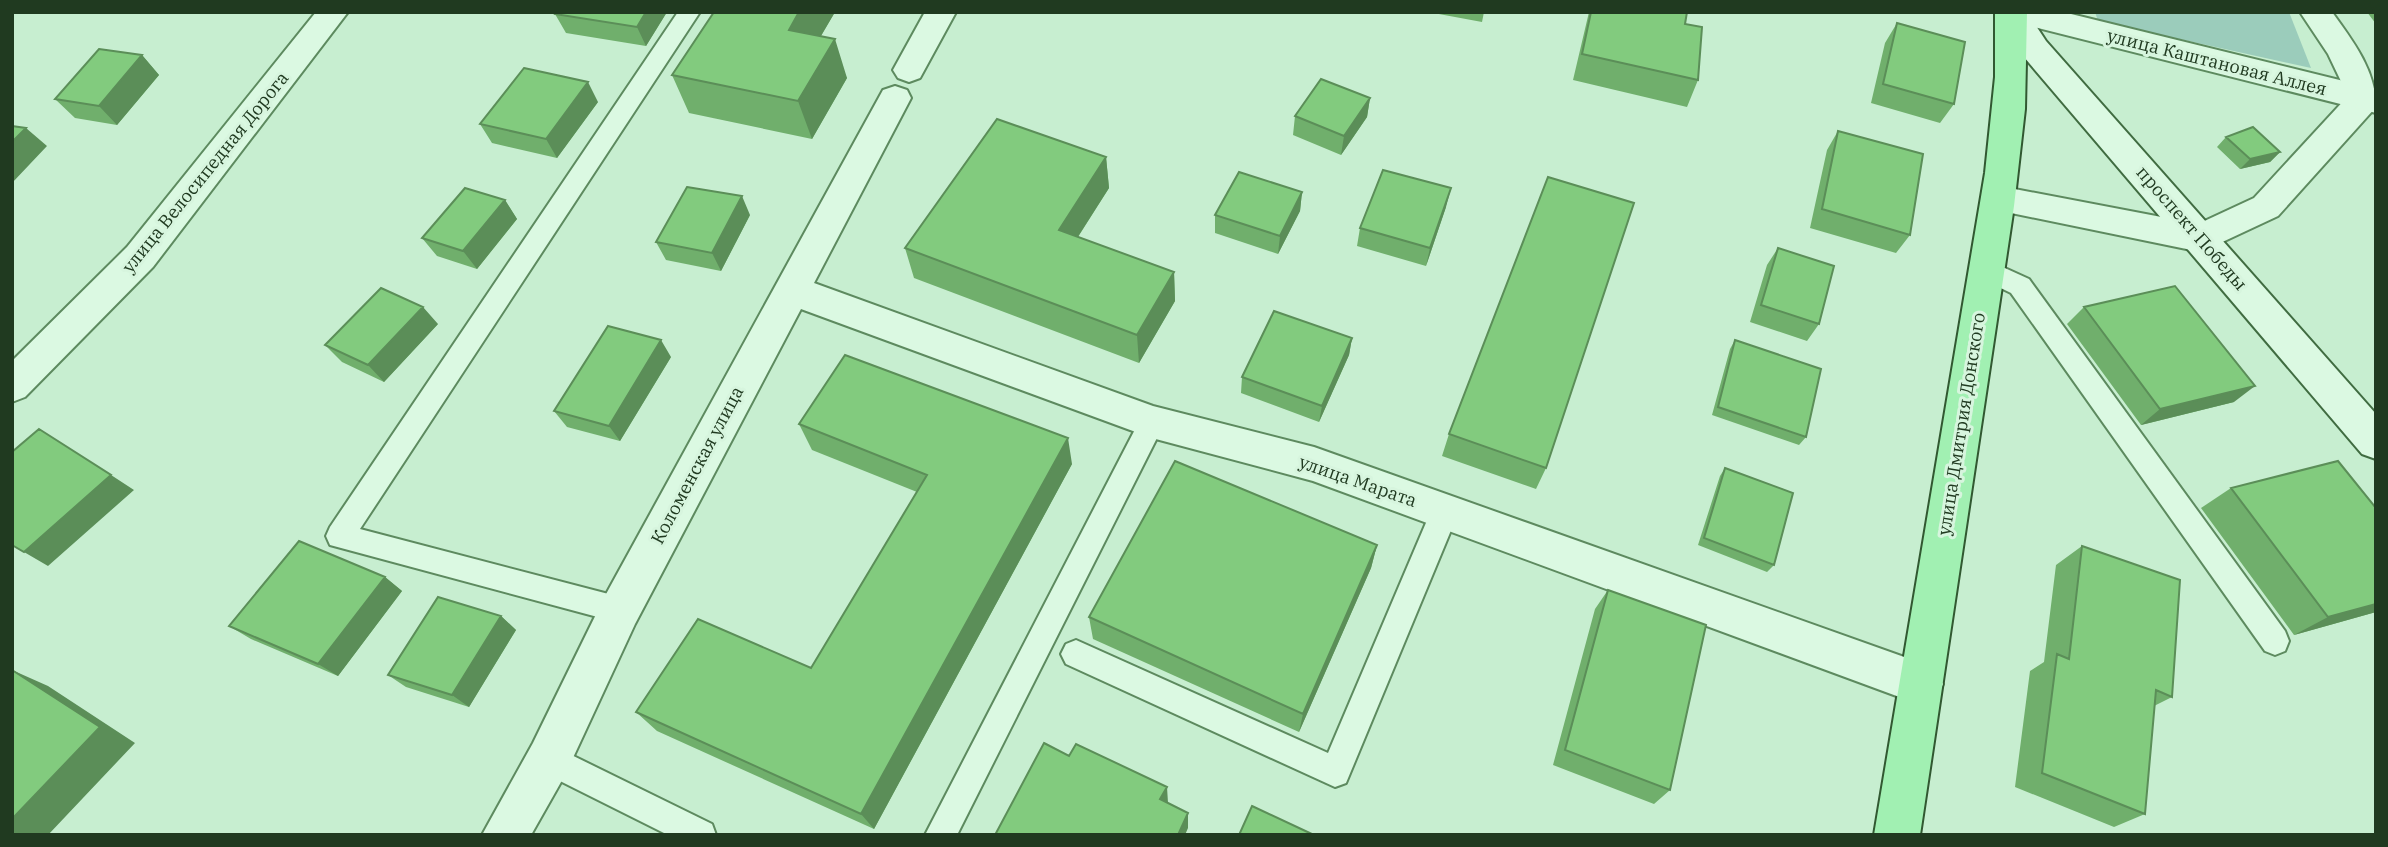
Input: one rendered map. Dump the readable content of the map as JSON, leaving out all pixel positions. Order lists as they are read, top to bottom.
{
  "streets": {
    "main road": ["улица Дмитрия Донского"],
    "street": [
      "улица Каштановая Аллея",
      "улица Велосипедная Дорога",
      "проспект Победы",
      "Коломенская улица",
      "улица Марата"
    ]
  },
  "crossings": [
    ["проспект Победы", "улица Дмитрия Донского"],
    ["улица Дмитрия Донского", "улица Марата"],
    ["Коломенская улица", "улица Марата"]
  ]
}
